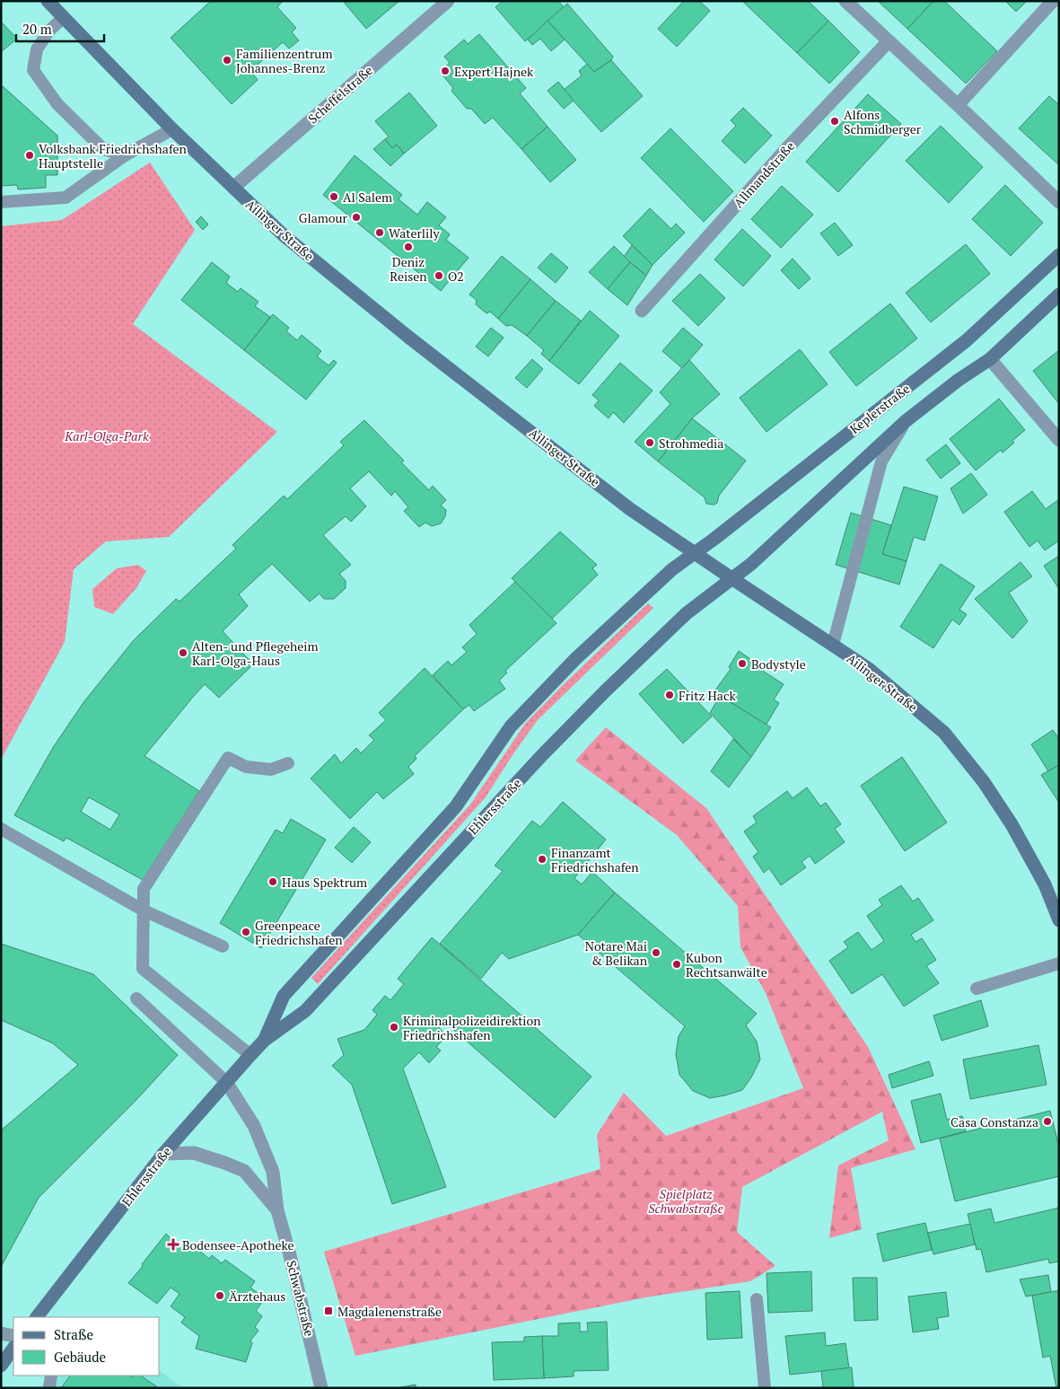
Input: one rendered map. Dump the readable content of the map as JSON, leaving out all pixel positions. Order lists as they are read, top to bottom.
{
  "streets": {
    "street": [
      "Scheffelstraße",
      "Allmandstraße",
      "Ailinger Straße",
      "Keplerstraße",
      "Ehlersstraße",
      "Schwabstraße"
    ]
  },
  "crossings": [
    ["Scheffelstraße", "Ailinger Straße"],
    ["Ailinger Straße", "Keplerstraße"],
    ["Ailinger Straße", "Ehlersstraße"],
    ["Keplerstraße", "Ehlersstraße"],
    ["Ehlersstraße", "Schwabstraße"]
  ],
  "parks": ["Karl-Olga-Park", "Spielplatz Schwabstraße"],
  "places": {
    "other": [
      "Familienzentrum Johannes-Brenz",
      "Expert Hajnek",
      "Alfons Schmidberger",
      "Volksbank Friedrichshafen Hauptstelle",
      "Al Salem",
      "Glamour",
      "Waterlily",
      "Deniz Reisen",
      "O2",
      "Strohmedia",
      "Alten- und Pflegeheim Karl-Olga-Haus",
      "Bodystyle",
      "Fritz Hack",
      "Finanzamt Friedrichshafen",
      "Haus Spektrum",
      "Greenpeace Friedrichshafen",
      "Notare Mai & Belikan",
      "Kubon Rechtsanwälte",
      "Kriminalpolizeidirektion Friedrichshafen",
      "Casa Constanza",
      "Ärztehaus"
    ],
    "health": ["Bodensee-Apotheke"],
    "transit": ["Magdalenenstraße"]
  },
  "legend": ["Straße", "Gebäude"],
  "scale_bar": "20 m"
}
